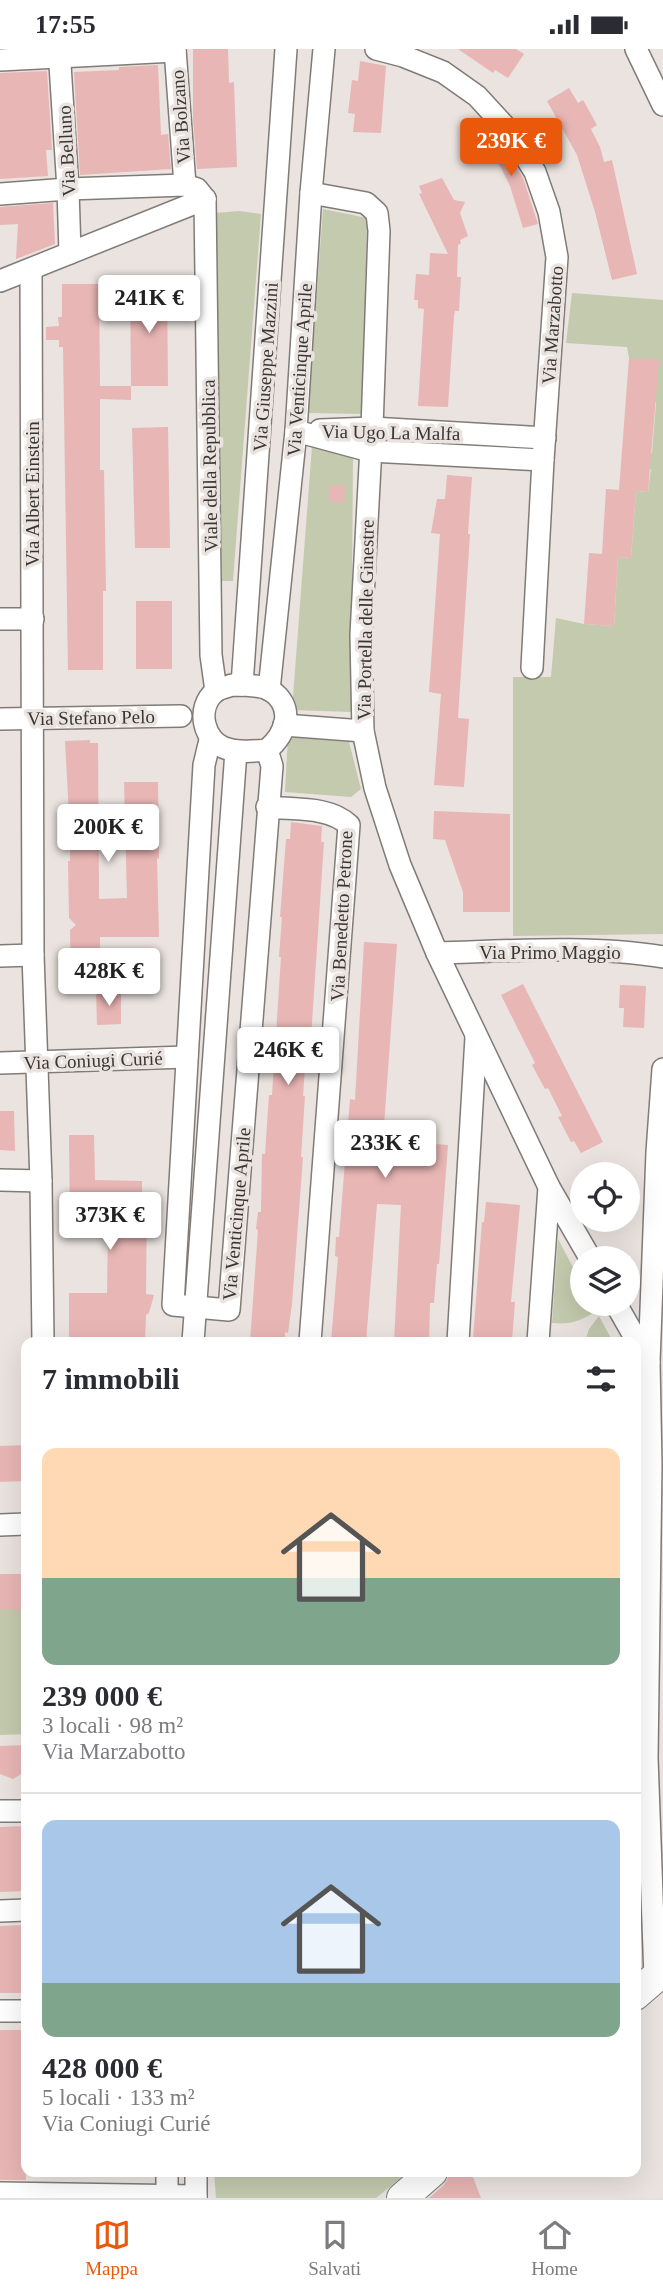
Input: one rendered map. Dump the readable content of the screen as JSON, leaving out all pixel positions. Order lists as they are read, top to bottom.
{
  "streets": {
    "street": [
      "Via Bolzano",
      "Via Belluno",
      "Via Marzabotto",
      "Via Giuseppe Mazzini",
      "Via Venticinque Aprile",
      "Via Ugo La Malfa",
      "Viale della Repubblica",
      "Via Albert Einstein",
      "Via Portella delle Ginestre",
      "Via Stefano Pelo",
      "Via Benedetto Petrone",
      "Via Primo Maggio",
      "Via Coniugi Curié"
    ]
  },
  "crossings": [
    ["Via Marzabotto", "Via Ugo La Malfa"],
    ["Via Giuseppe Mazzini", "Via Venticinque Aprile"],
    ["Via Giuseppe Mazzini", "Viale della Repubblica"],
    ["Via Giuseppe Mazzini", "Via Stefano Pelo"],
    ["Via Venticinque Aprile", "Via Ugo La Malfa"],
    ["Via Venticinque Aprile", "Viale della Repubblica"],
    ["Via Venticinque Aprile", "Via Portella delle Ginestre"],
    ["Via Venticinque Aprile", "Via Stefano Pelo"],
    ["Via Venticinque Aprile", "Via Benedetto Petrone"],
    ["Via Ugo La Malfa", "Via Portella delle Ginestre"],
    ["Viale della Repubblica", "Via Stefano Pelo"],
    ["Via Albert Einstein", "Via Stefano Pelo"],
    ["Via Albert Einstein", "Via Coniugi Curié"],
    ["Via Portella delle Ginestre", "Via Primo Maggio"]
  ],
  "page": {
    "status": "17:55",
    "price": [
      "239K €",
      "241K €",
      "200K €",
      "428K €",
      "246K €",
      "233K €",
      "373K €"
    ],
    "heading": "7 immobili",
    "list": [
      {
        "name": "239 000 €",
        "note": "3 locali · 98 m² · Via Marzabotto"
      },
      {
        "name": "428 000 €",
        "note": "5 locali · 133 m² · Via Coniugi Curié"
      }
    ],
    "tabs": ["Mappa", "Salvati", "Home"]
  }
}
